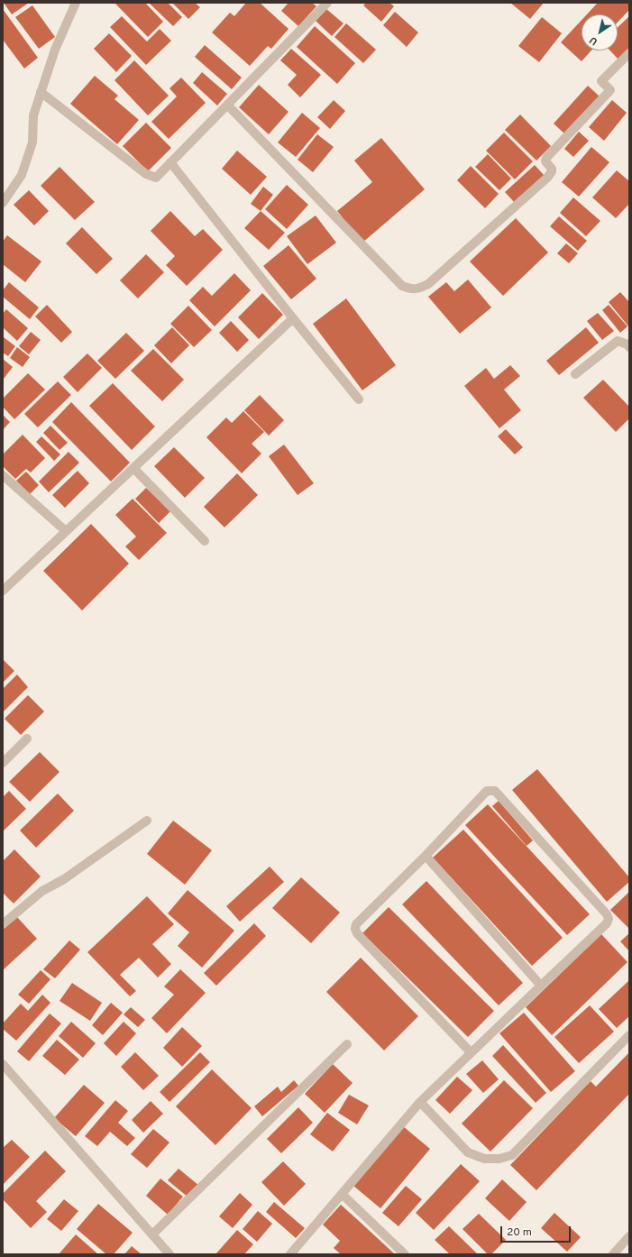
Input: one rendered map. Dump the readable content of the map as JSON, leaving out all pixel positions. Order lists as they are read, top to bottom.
{
  "scale_bar": "20 m",
  "north": "bottom left"
}
